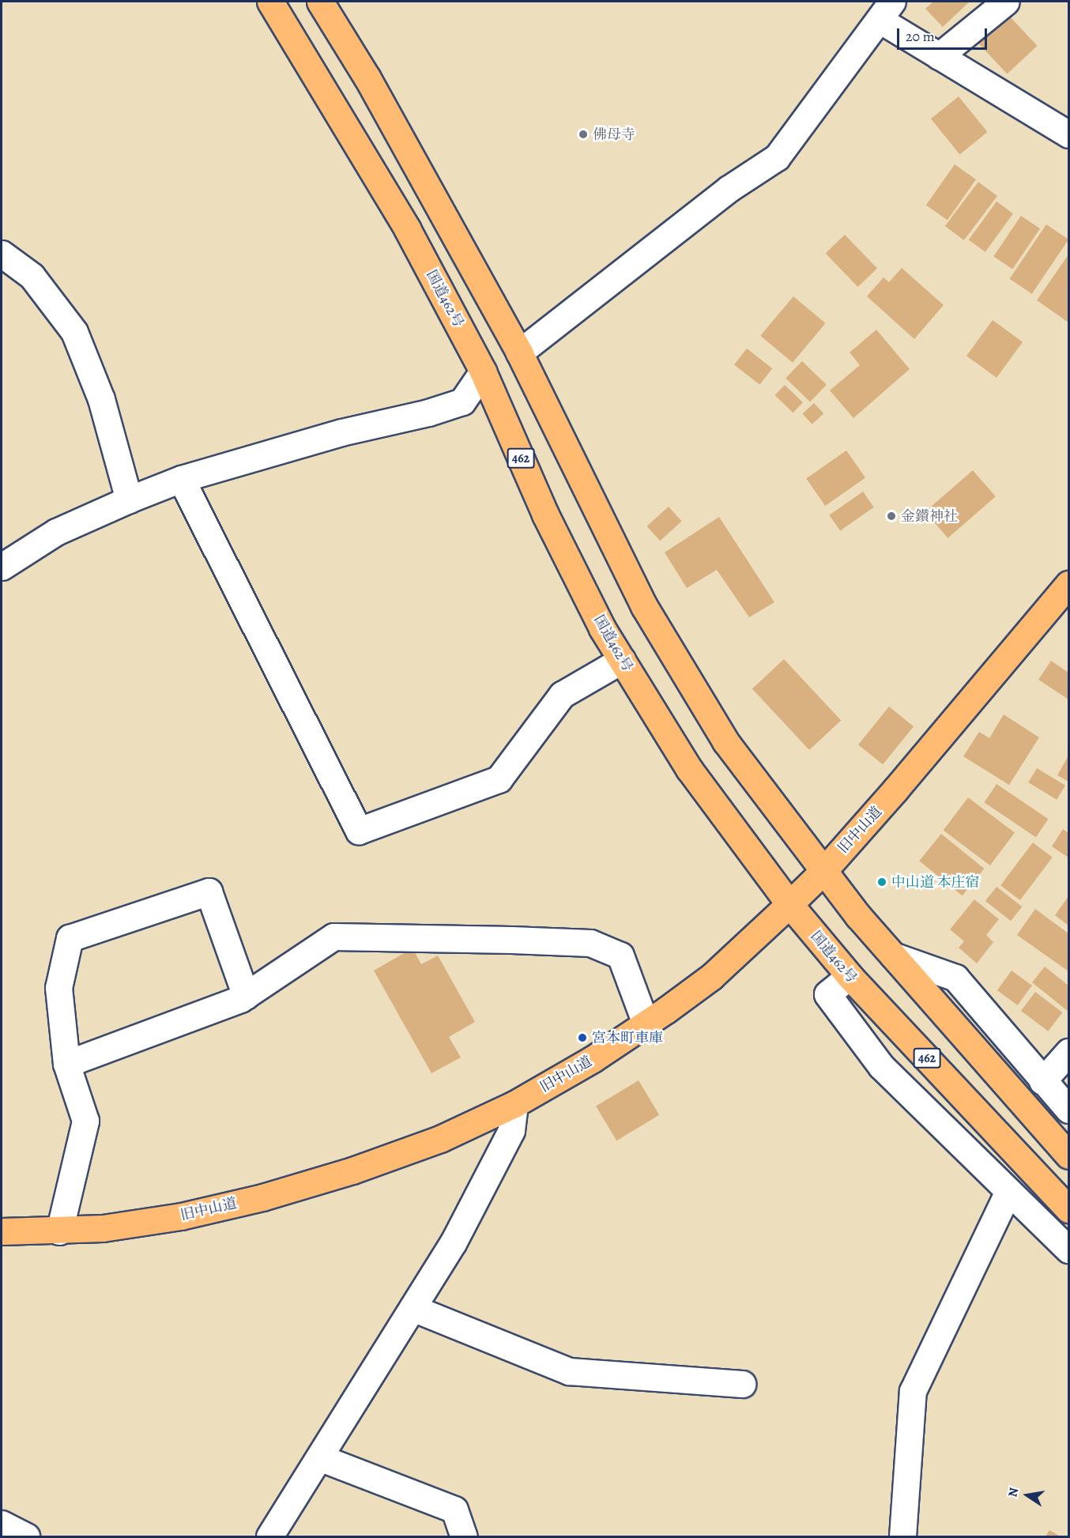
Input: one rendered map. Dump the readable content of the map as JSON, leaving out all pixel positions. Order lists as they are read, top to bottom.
{
  "streets": {
    "main road": ["国道462号", "462", "旧中山道"]
  },
  "crossings": [
    ["国道462号", "旧中山道"]
  ],
  "places": [
    "佛母寺",
    "金鑚神社",
    "中山道 本庄宿",
    "宮本町車庫"
  ],
  "scale_bar": "20 m",
  "north": "left"
}
